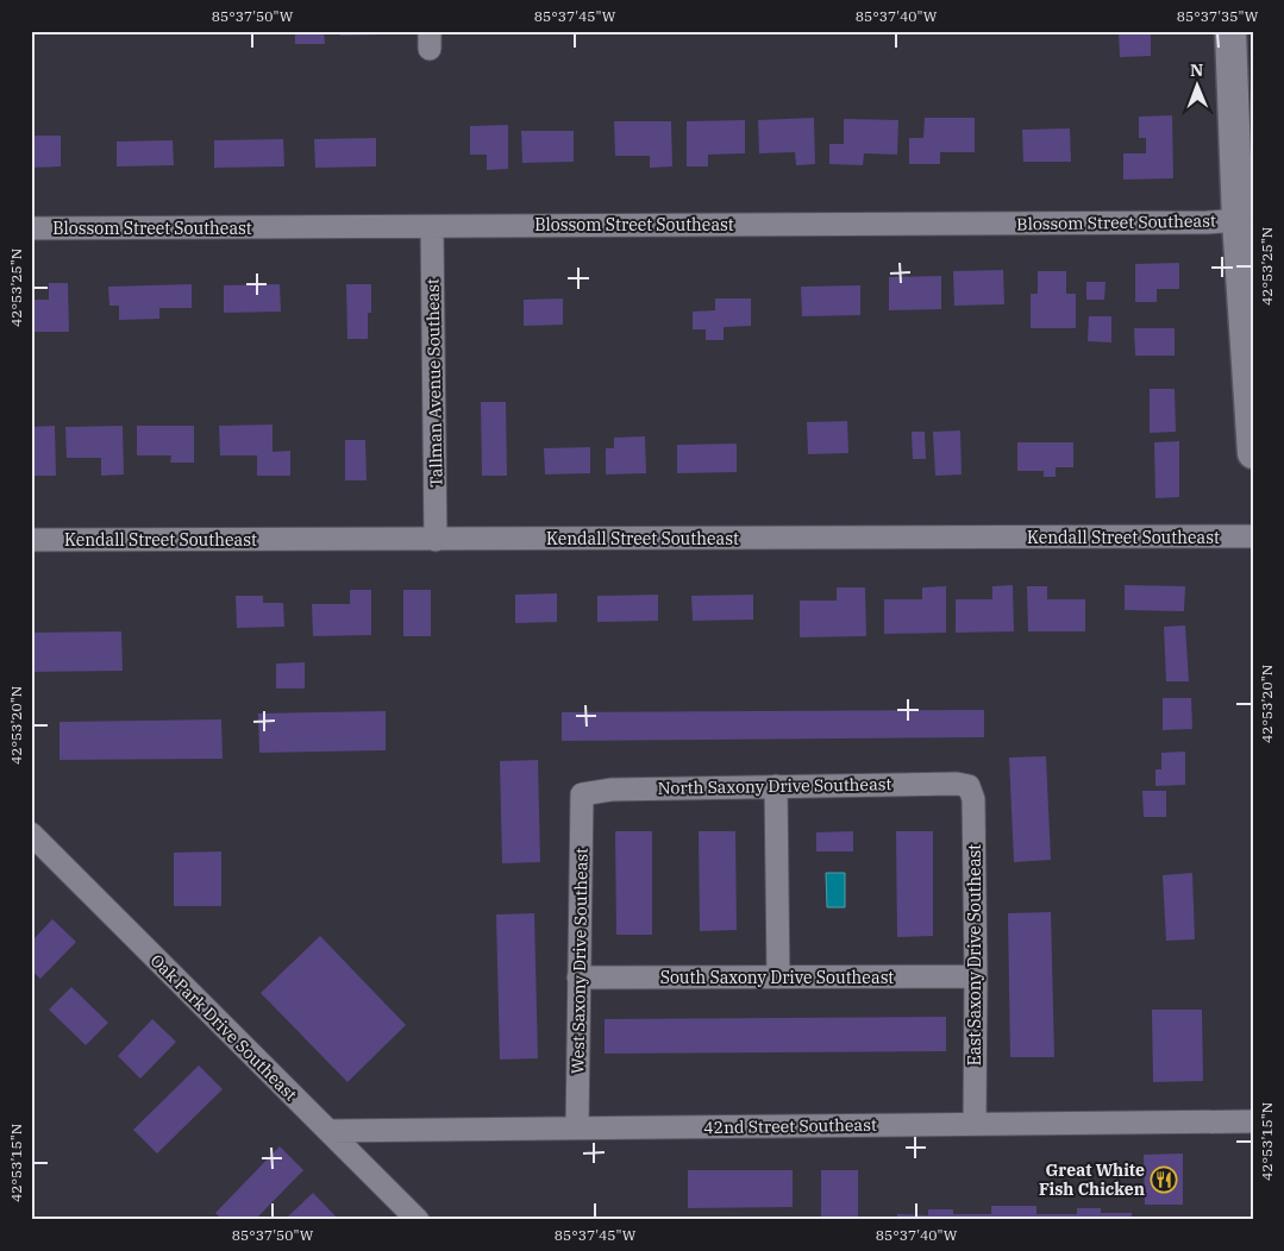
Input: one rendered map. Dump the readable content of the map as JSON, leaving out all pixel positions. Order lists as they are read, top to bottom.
{
  "streets": {
    "street": [
      "Blossom Street Southeast",
      "Tallman Avenue Southeast",
      "Kendall Street Southeast",
      "North Saxony Drive Southeast",
      "East Saxony Drive Southeast",
      "West Saxony Drive Southeast",
      "South Saxony Drive Southeast",
      "Oak Park Drive Southeast",
      "42nd Street Southeast"
    ]
  },
  "crossings": [
    ["Blossom Street Southeast", "Tallman Avenue Southeast"],
    ["Tallman Avenue Southeast", "Kendall Street Southeast"],
    ["North Saxony Drive Southeast", "East Saxony Drive Southeast"],
    ["North Saxony Drive Southeast", "West Saxony Drive Southeast"],
    ["East Saxony Drive Southeast", "South Saxony Drive Southeast"],
    ["East Saxony Drive Southeast", "42nd Street Southeast"],
    ["West Saxony Drive Southeast", "South Saxony Drive Southeast"],
    ["West Saxony Drive Southeast", "42nd Street Southeast"],
    ["Oak Park Drive Southeast", "42nd Street Southeast"]
  ],
  "places": {
    "restaurant": ["Great White Fish Chicken"]
  },
  "north": "top",
  "coordinates": [
    "85°37'50\"W",
    "85°37'45\"W",
    "85°37'40\"W",
    "85°37'35\"W",
    "42°53'25\"N",
    "42°53'20\"N",
    "42°53'15\"N"
  ]
}
